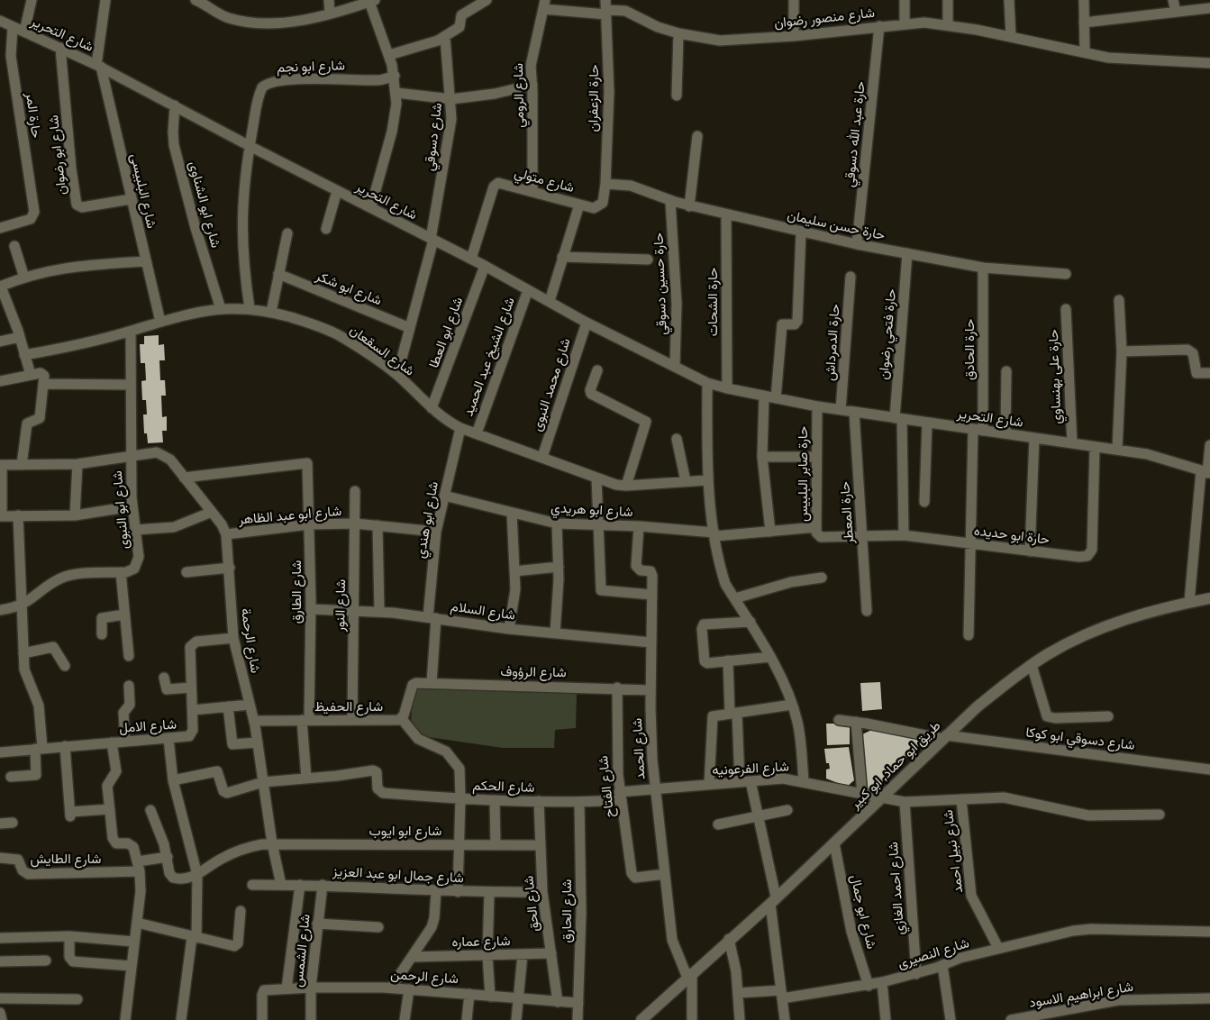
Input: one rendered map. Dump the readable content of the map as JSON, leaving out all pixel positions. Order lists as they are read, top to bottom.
{
  "streets": {
    "main road": ["طريق ابو حماد, ابو كبير"],
    "street": [
      "شارع منصور رضوان",
      "شارع التحرير",
      "شارع ابو نجم",
      "شارع الرومي",
      "حارة الزعفران",
      "حارة المر",
      "حارة عبد الله دسوقي",
      "شارع دسوقي",
      "شارع ابو رضوان",
      "شارع متولي",
      "شارع البلبيسى",
      "شارع ابو الشناوى",
      "حارة حسن سليمان",
      "حارة حسين دسوقي",
      "شارع ابو شكر",
      "حارة الشحات",
      "شارع ابو العطا",
      "حارة فتحي رضوان",
      "حارة الدمرداش",
      "حارة الحادق",
      "شارع السقعان",
      "شارع الشيخ عبد الحميد",
      "حارة على بهنساوي",
      "شارع محمد النبوى",
      "حارة صابر البلبيس",
      "شارع ابو النبوى",
      "شارع ابو هريدي",
      "حارة المعطر",
      "شارع ابو عبد الظاهر",
      "شارع ابو هندي",
      "حارة ابو حديده",
      "شارع الطارق",
      "شارع النور",
      "شارع السلام",
      "شارع الرحمة",
      "شارع الرؤوف",
      "شارع الحفيظ",
      "شارع الامل",
      "شارع دسوقي ابو كوكا",
      "شارع الحمد",
      "شارع الفرعونيه",
      "شارع الحكم",
      "شارع الفتاح",
      "شارع ابو ايوب",
      "شارع نبيل احمد",
      "شارع الطايش",
      "شارع جمال ابو عبد العزيز",
      "شارع احمد الغازي",
      "شارع الحق",
      "شارع الحارق",
      "شارع ابو جمال",
      "شارع عماره",
      "شارع الشمس",
      "شارع النصيرى",
      "شارع الرحمن",
      "شارع ابراهيم الاسود"
    ]
  },
  "crossings": [
    ["شارع منصور رضوان", "شارع الرومي"],
    ["شارع منصور رضوان", "حارة الزعفران"],
    ["شارع منصور رضوان", "حارة عبد الله دسوقي"],
    ["شارع التحرير", "شارع ابو نجم"],
    ["شارع التحرير", "حارة المر"],
    ["شارع التحرير", "شارع دسوقي"],
    ["شارع التحرير", "شارع ابو رضوان"],
    ["شارع التحرير", "شارع متولي"],
    ["شارع التحرير", "شارع البلبيسى"],
    ["شارع التحرير", "شارع ابو الشناوى"],
    ["شارع التحرير", "حارة حسين دسوقي"],
    ["شارع التحرير", "حارة الشحات"],
    ["شارع التحرير", "شارع ابو العطا"],
    ["شارع التحرير", "حارة فتحي رضوان"],
    ["شارع التحرير", "حارة الدمرداش"],
    ["شارع التحرير", "حارة الحادق"],
    ["شارع التحرير", "شارع الشيخ عبد الحميد"],
    ["شارع التحرير", "حارة على بهنساوي"],
    ["شارع التحرير", "شارع محمد النبوى"],
    ["شارع التحرير", "حارة صابر البلبيس"],
    ["شارع التحرير", "حارة المعطر"],
    ["شارع التحرير", "حارة ابو حديده"],
    ["شارع الرومي", "شارع متولي"],
    ["حارة الزعفران", "شارع متولي"],
    ["حارة الزعفران", "حارة حسن سليمان"],
    ["حارة عبد الله دسوقي", "حارة حسن سليمان"],
    ["شارع دسوقي", "شارع ابو شكر"],
    ["شارع دسوقي", "شارع السقعان"],
    ["شارع ابو رضوان", "شارع البلبيسى"],
    ["شارع البلبيسى", "شارع السقعان"],
    ["شارع ابو الشناوى", "شارع السقعان"],
    ["حارة حسن سليمان", "حارة حسين دسوقي"],
    ["حارة حسن سليمان", "حارة الشحات"],
    ["حارة حسن سليمان", "حارة فتحي رضوان"],
    ["حارة حسن سليمان", "حارة الحادق"],
    ["شارع ابو العطا", "شارع السقعان"],
    ["حارة فتحي رضوان", "حارة ابو حديده"],
    ["حارة الحادق", "حارة ابو حديده"],
    ["شارع السقعان", "شارع الشيخ عبد الحميد"],
    ["شارع السقعان", "شارع محمد النبوى"],
    ["شارع السقعان", "شارع ابو النبوى"],
    ["شارع السقعان", "شارع ابو هندي"],
    ["حارة صابر البلبيس", "شارع ابو هريدي"],
    ["حارة صابر البلبيس", "حارة ابو حديده"],
    ["شارع ابو النبوى", "شارع الرحمة"],
    ["شارع ابو هريدي", "شارع ابو هندي"],
    ["شارع ابو هريدي", "شارع الحمد"],
    ["حارة المعطر", "حارة ابو حديده"],
    ["شارع ابو عبد الظاهر", "شارع ابو هندي"],
    ["شارع ابو عبد الظاهر", "شارع الطارق"],
    ["شارع ابو عبد الظاهر", "شارع النور"],
    ["شارع ابو عبد الظاهر", "شارع الرحمة"],
    ["شارع ابو هندي", "شارع السلام"],
    ["شارع ابو هندي", "شارع الرؤوف"],
    ["شارع الطارق", "شارع السلام"],
    ["شارع الطارق", "شارع الرحمة"],
    ["شارع الطارق", "شارع الحفيظ"],
    ["شارع الطارق", "شارع الحكم"],
    ["شارع النور", "شارع السلام"],
    ["شارع النور", "شارع الحفيظ"],
    ["شارع السلام", "شارع الحمد"],
    ["شارع الرحمة", "شارع الحفيظ"],
    ["شارع الرحمة", "شارع الامل"],
    ["شارع الرحمة", "شارع ابو ايوب"],
    ["شارع الرحمة", "شارع جمال ابو عبد العزيز"],
    ["شارع الرؤوف", "شارع الحفيظ"],
    ["شارع الرؤوف", "شارع الحمد"],
    ["شارع الرؤوف", "شارع الفتاح"],
    ["شارع دسوقي ابو كوكا", "طريق ابو حماد, ابو كبير"],
    ["شارع الحمد", "طريق ابو حماد, ابو كبير"],
    ["شارع الحمد", "شارع الفرعونيه"],
    ["شارع الحمد", "شارع الفتاح"],
    ["طريق ابو حماد, ابو كبير", "شارع الفرعونيه"],
    ["طريق ابو حماد, ابو كبير", "شارع ابو جمال"],
    ["شارع الفرعونيه", "شارع الحكم"],
    ["شارع الفرعونيه", "شارع الفتاح"],
    ["شارع الفرعونيه", "شارع نبيل احمد"],
    ["شارع الفرعونيه", "شارع احمد الغازي"],
    ["شارع الحكم", "شارع الفتاح"],
    ["شارع الحكم", "شارع الحق"],
    ["شارع الحكم", "شارع الحارق"],
    ["شارع ابو ايوب", "شارع الحق"],
    ["شارع نبيل احمد", "شارع النصيرى"],
    ["شارع جمال ابو عبد العزيز", "شارع الحق"],
    ["شارع جمال ابو عبد العزيز", "شارع الشمس"],
    ["شارع احمد الغازي", "شارع النصيرى"],
    ["شارع الحق", "شارع عماره"],
    ["شارع الحق", "شارع الرحمن"],
    ["شارع الحارق", "شارع الرحمن"],
    ["شارع ابو جمال", "شارع النصيرى"],
    ["شارع الشمس", "شارع الرحمن"]
  ]
}
